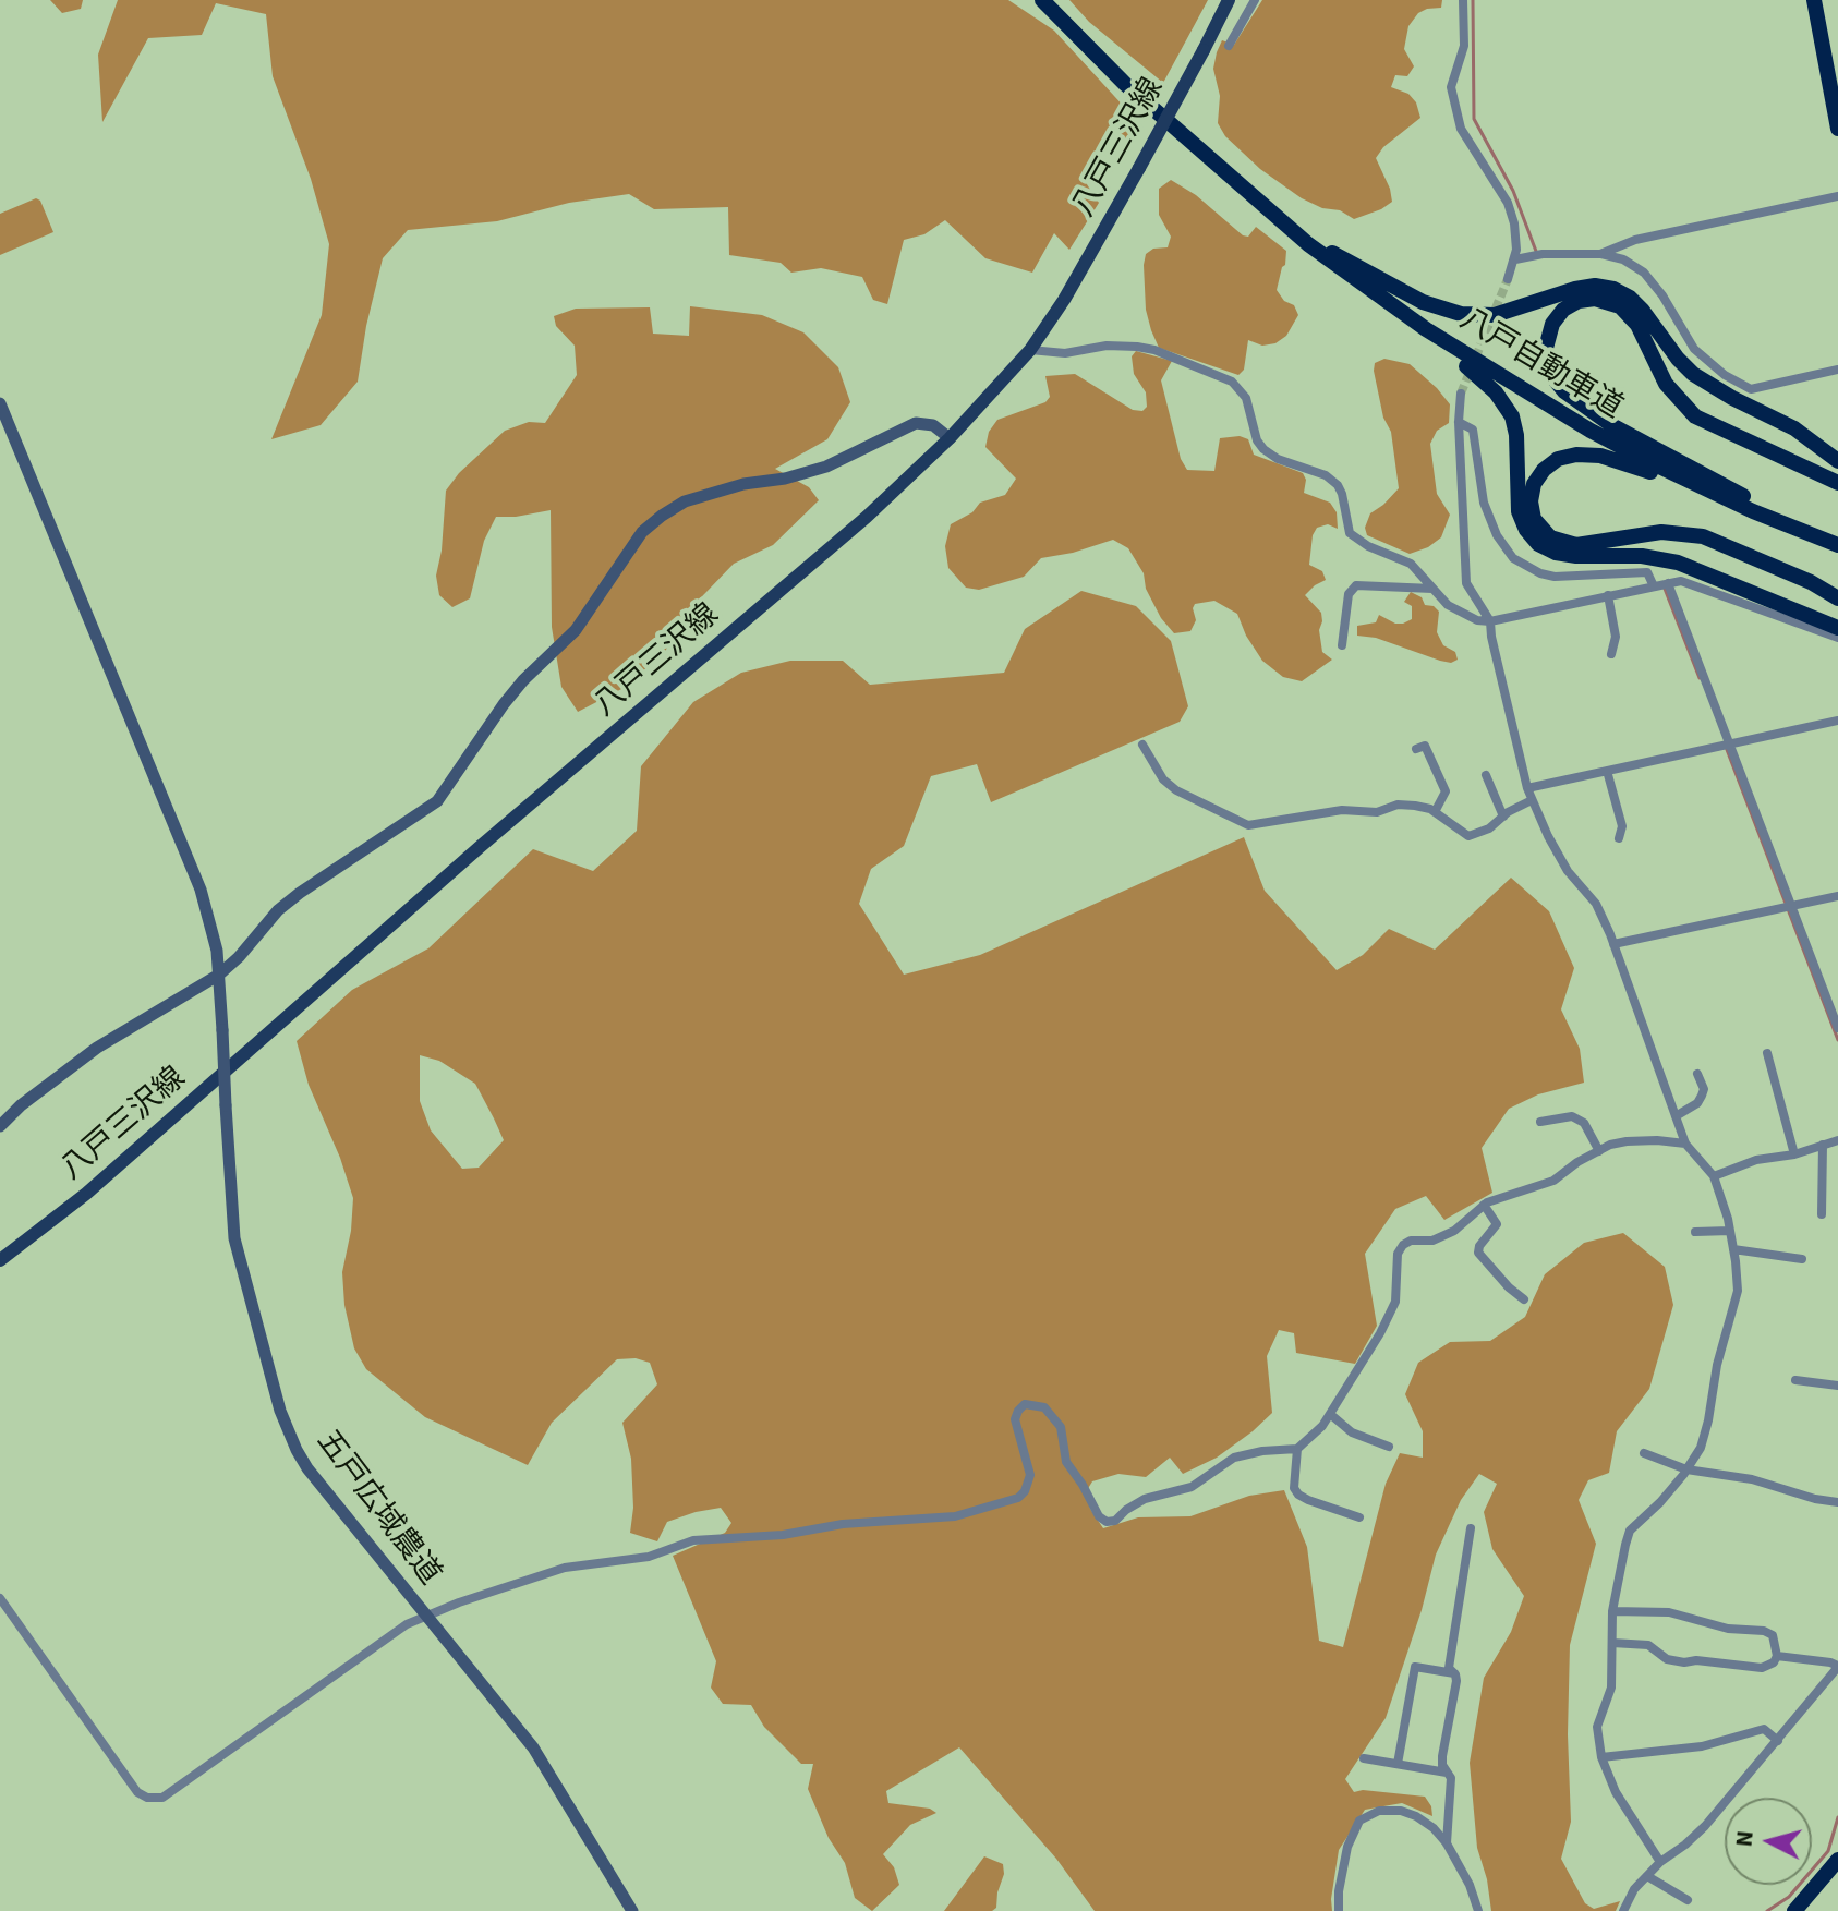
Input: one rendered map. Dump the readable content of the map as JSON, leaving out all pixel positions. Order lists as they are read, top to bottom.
{
  "streets": {
    "highway": ["八戸自動車道"],
    "main road": ["八戸三沢線"],
    "street": ["五戸広域農道"]
  },
  "north": "left"
}
